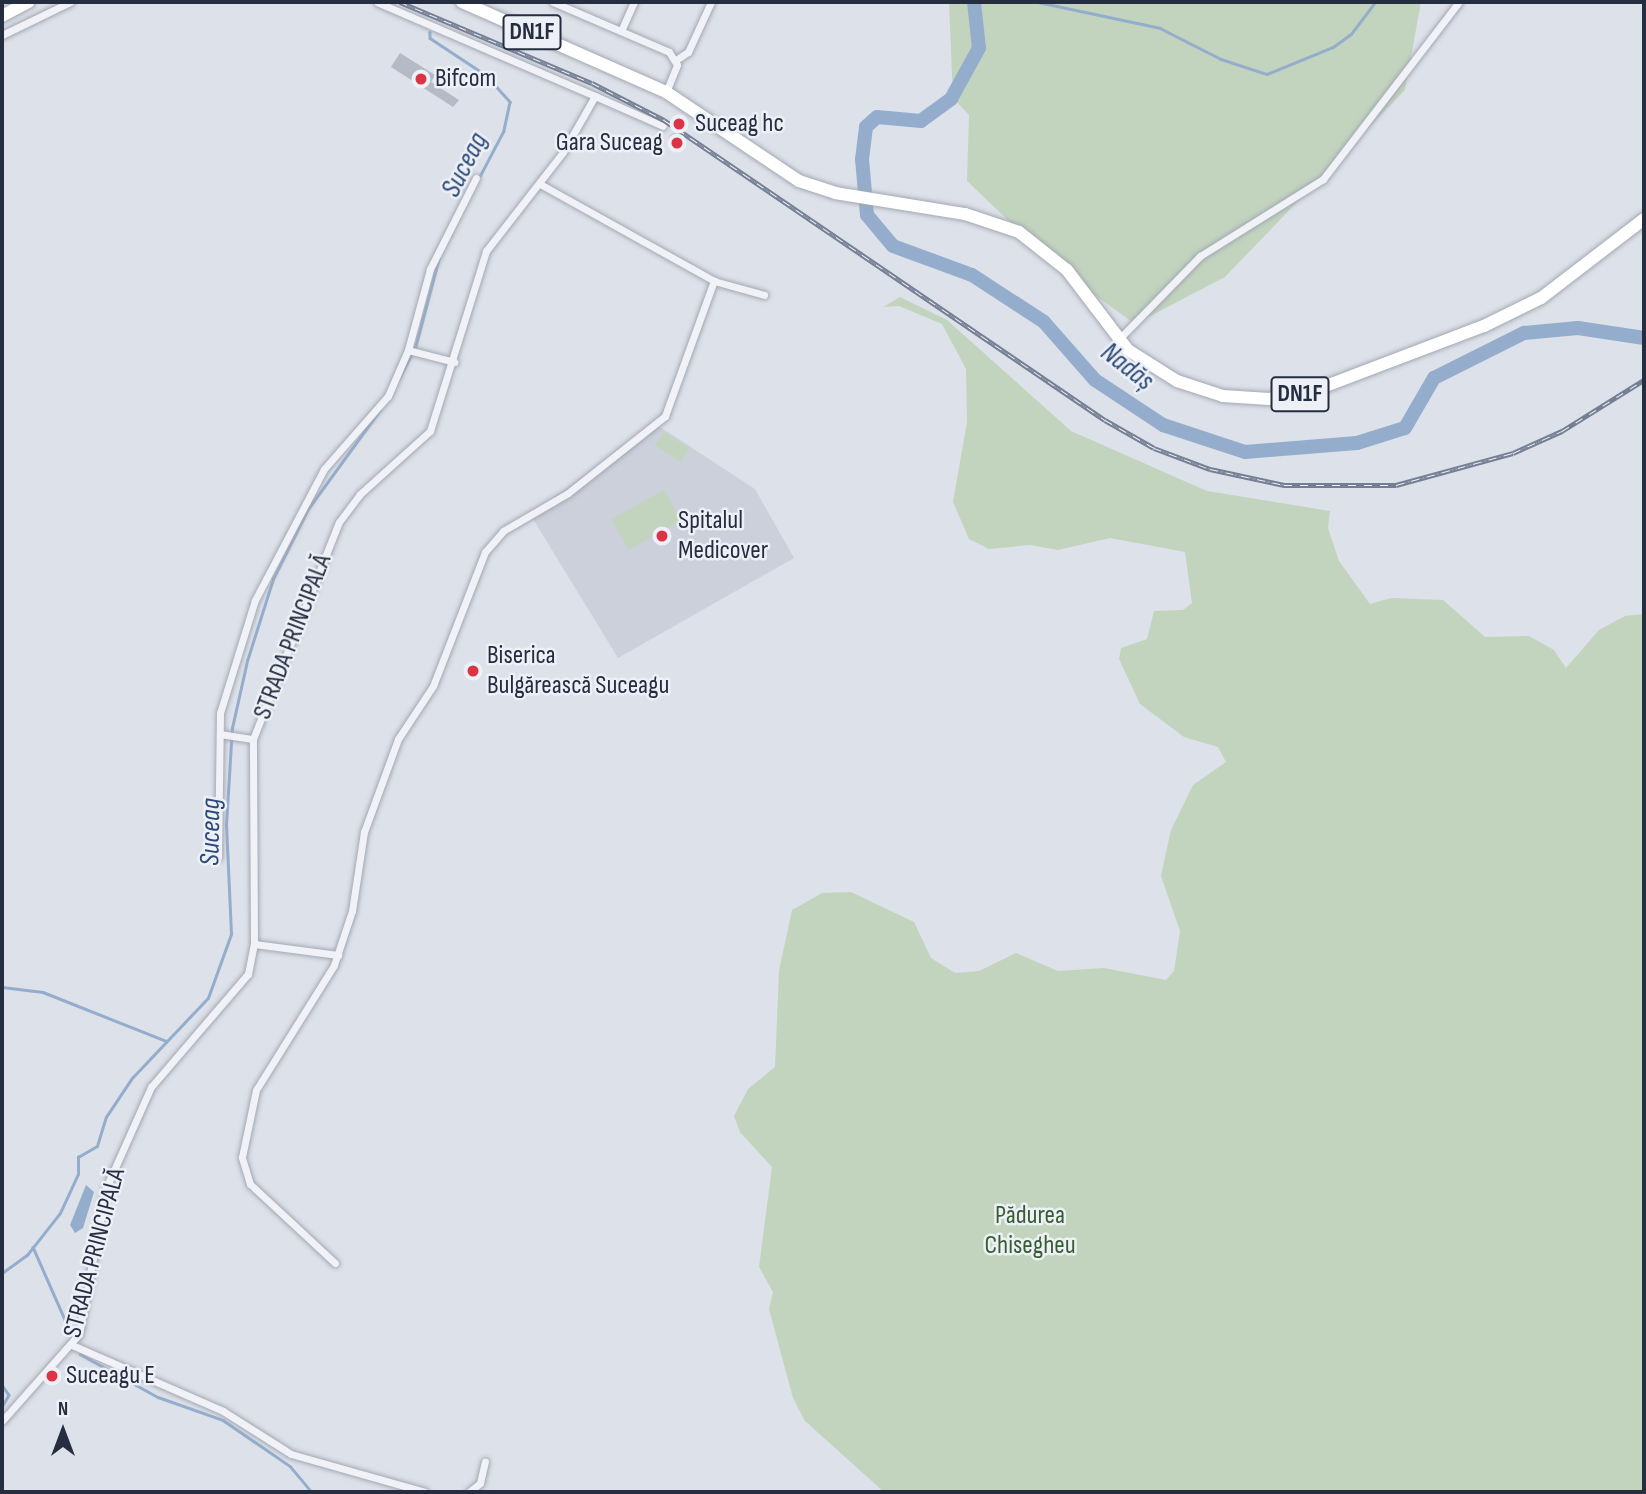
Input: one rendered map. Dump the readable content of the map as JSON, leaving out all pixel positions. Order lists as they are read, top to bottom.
{
  "streets": {
    "main road": ["DN1F"],
    "street": ["STRADA PRINCIPALĂ"]
  },
  "water": ["Suceag", "Nadăș"],
  "parks": ["Pădurea Chisegheu"],
  "places": [
    "Bifcom",
    "Suceag hc",
    "Gara Suceag",
    "Spitalul Medicover",
    "Biserica Bulgărească Suceagu",
    "Suceagu E"
  ],
  "north": "top"
}
